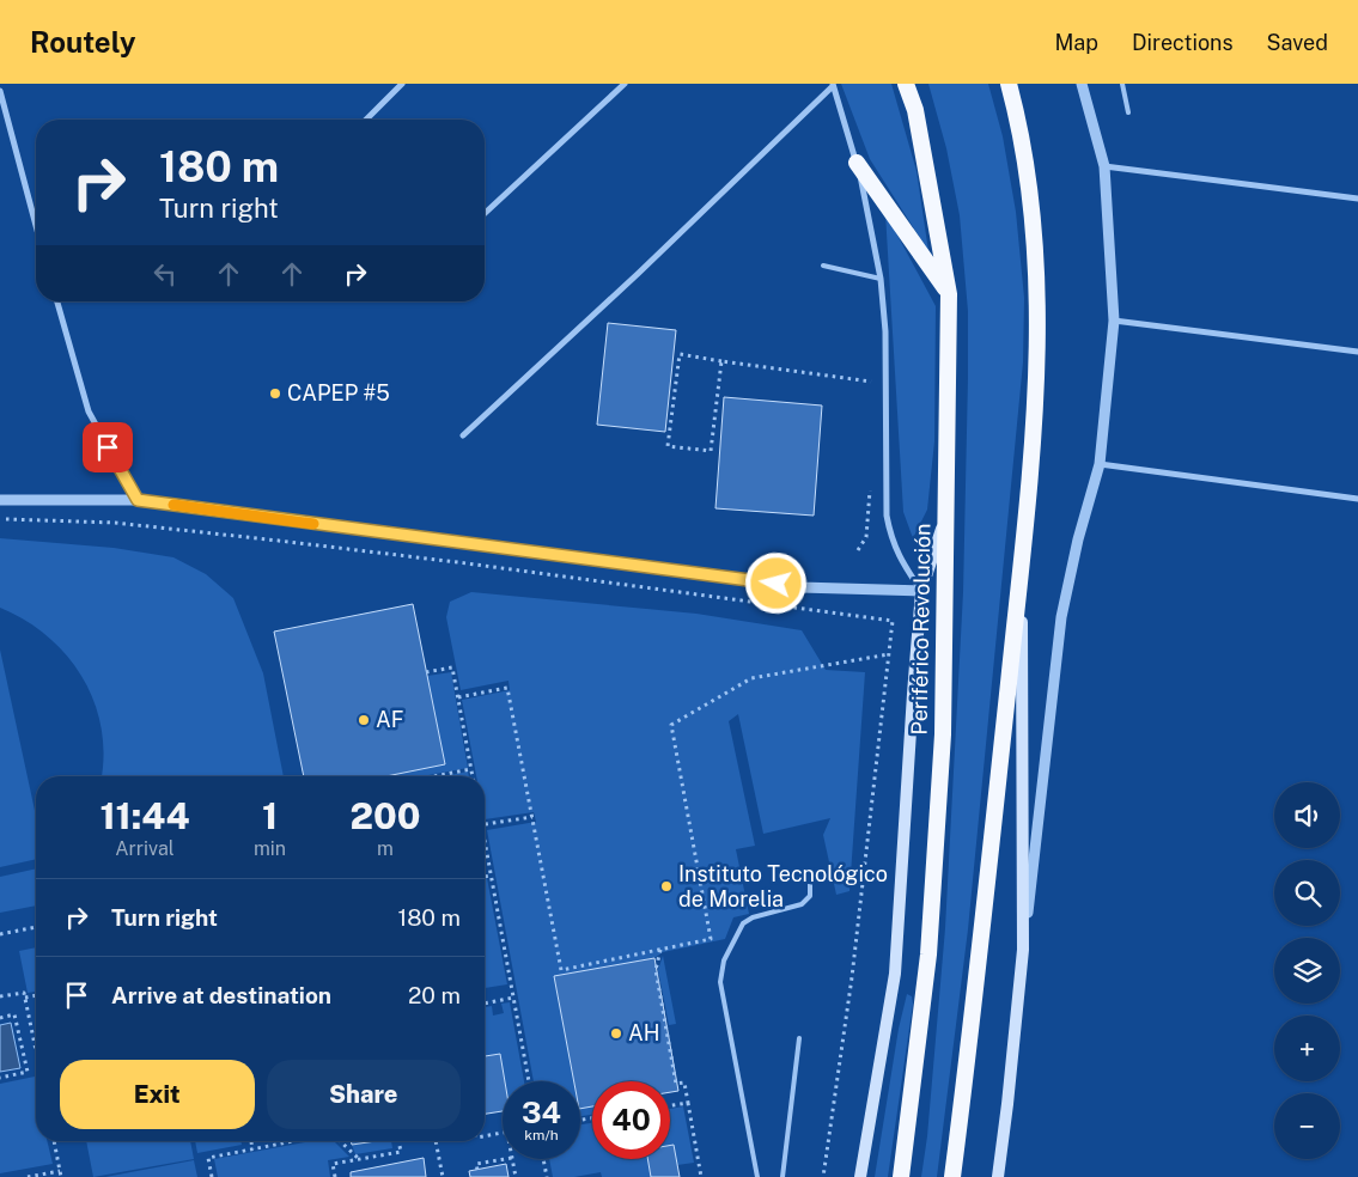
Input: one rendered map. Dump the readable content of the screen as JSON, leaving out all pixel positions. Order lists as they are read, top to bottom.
{
  "streets": {
    "highway": ["Periférico Revolución"]
  },
  "places": [
    "CAPEP #5",
    "AF",
    "Instituto Tecnológico de Morelia",
    "AH"
  ],
  "page": {
    "header": "Routely",
    "nav": ["Map", "Directions", "Saved"],
    "turn": ["180 m", "Turn right"],
    "eta": [
      "11:44",
      "Arrival",
      "1",
      "min",
      "200",
      "m"
    ],
    "map_buttons": ["+", "−"],
    "list": [
      {
        "name": "Turn right",
        "value": "180 m"
      },
      {
        "name": "Arrive at destination",
        "value": "20 m"
      }
    ],
    "buttons": ["Exit", "Share"],
    "speed": "34 km/h",
    "limit": "40"
  }
}
